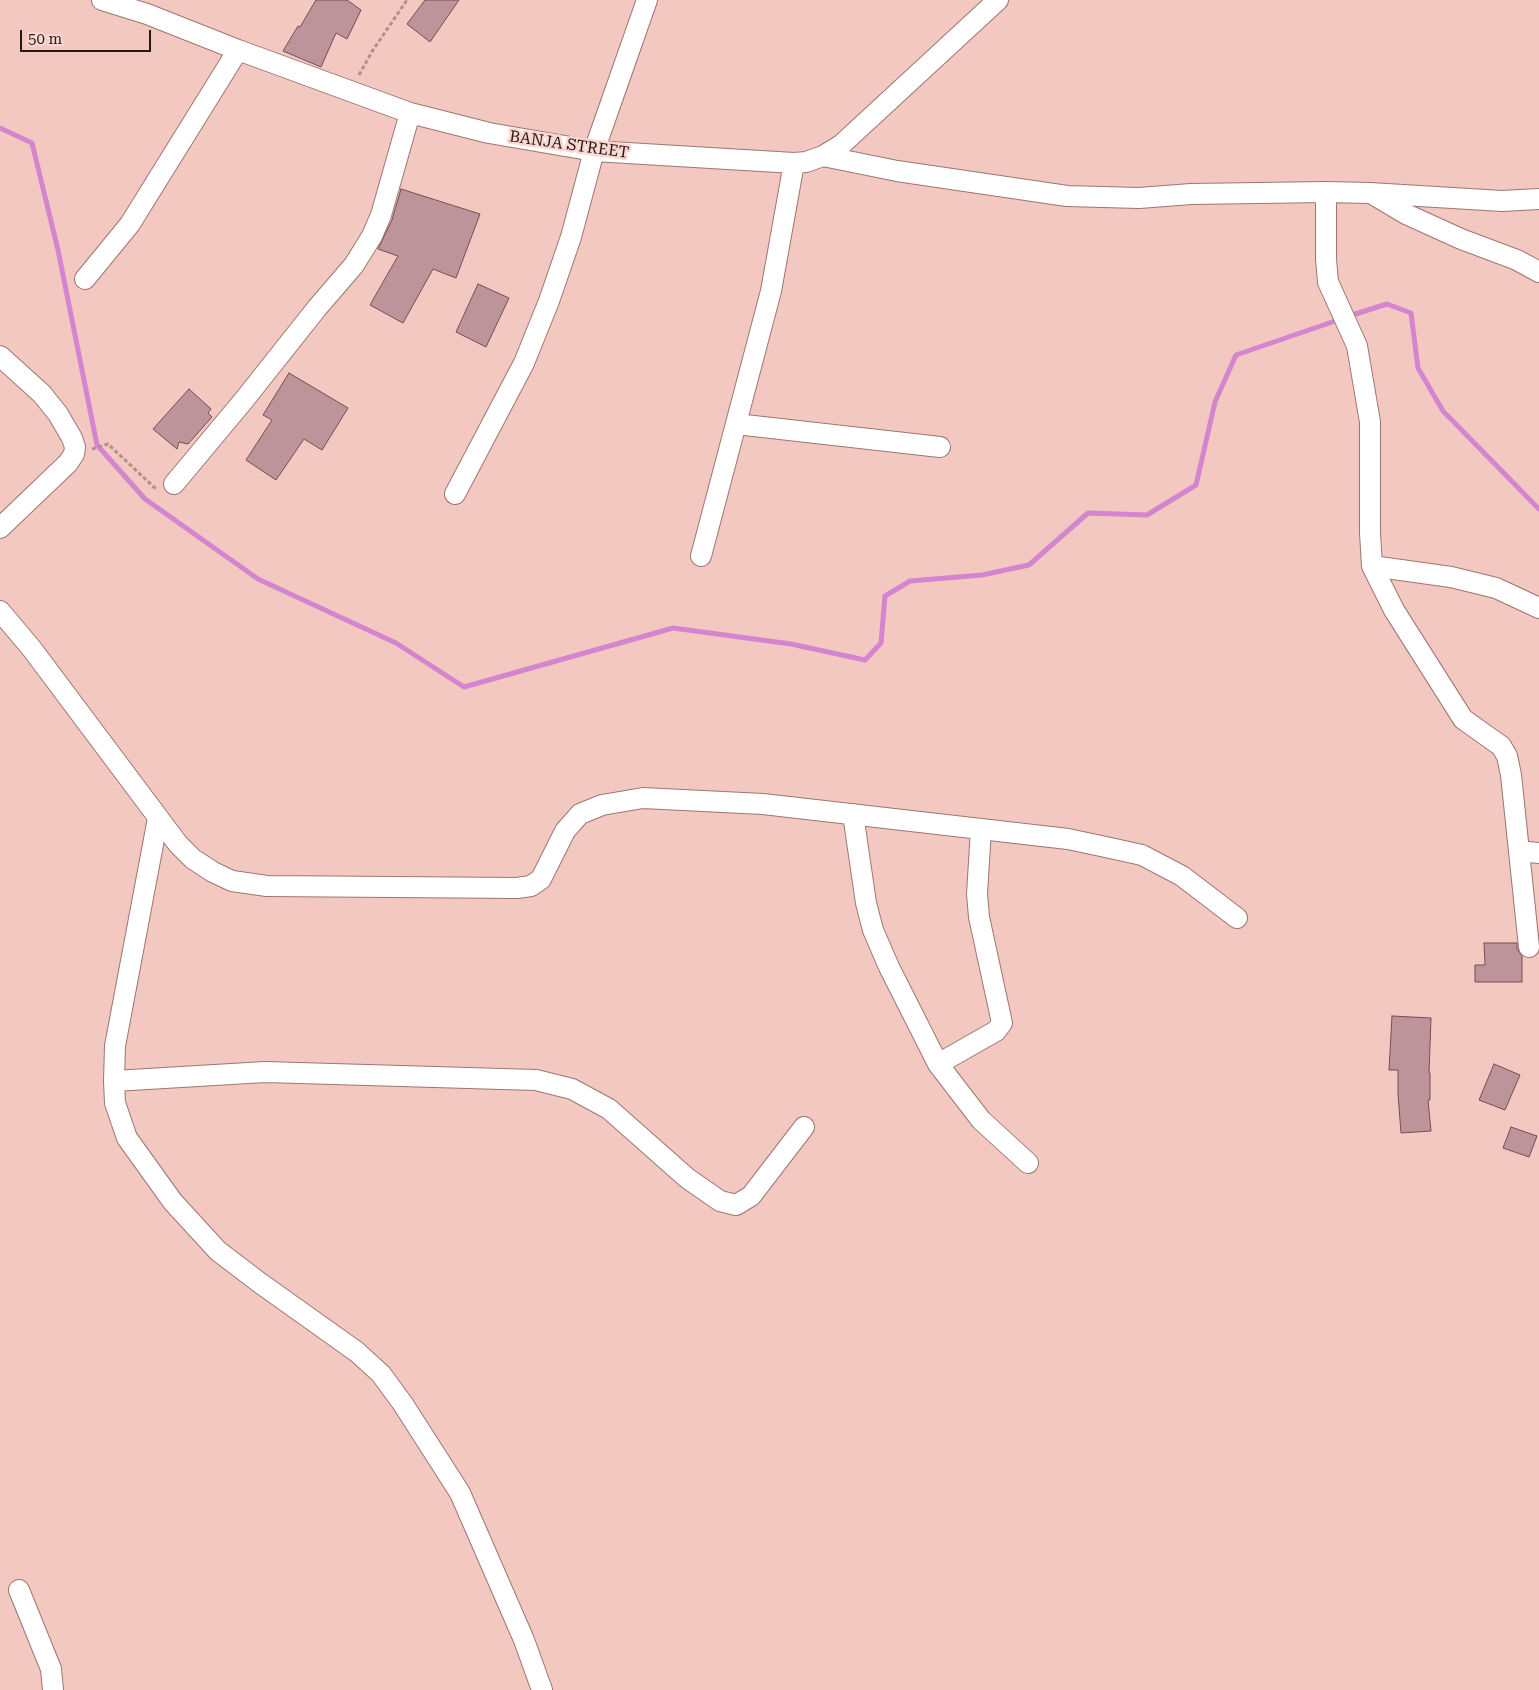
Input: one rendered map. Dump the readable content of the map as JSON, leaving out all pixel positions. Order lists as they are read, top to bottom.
{
  "streets": {
    "street": ["BANJA STREET"]
  },
  "scale_bar": "50 m"
}
